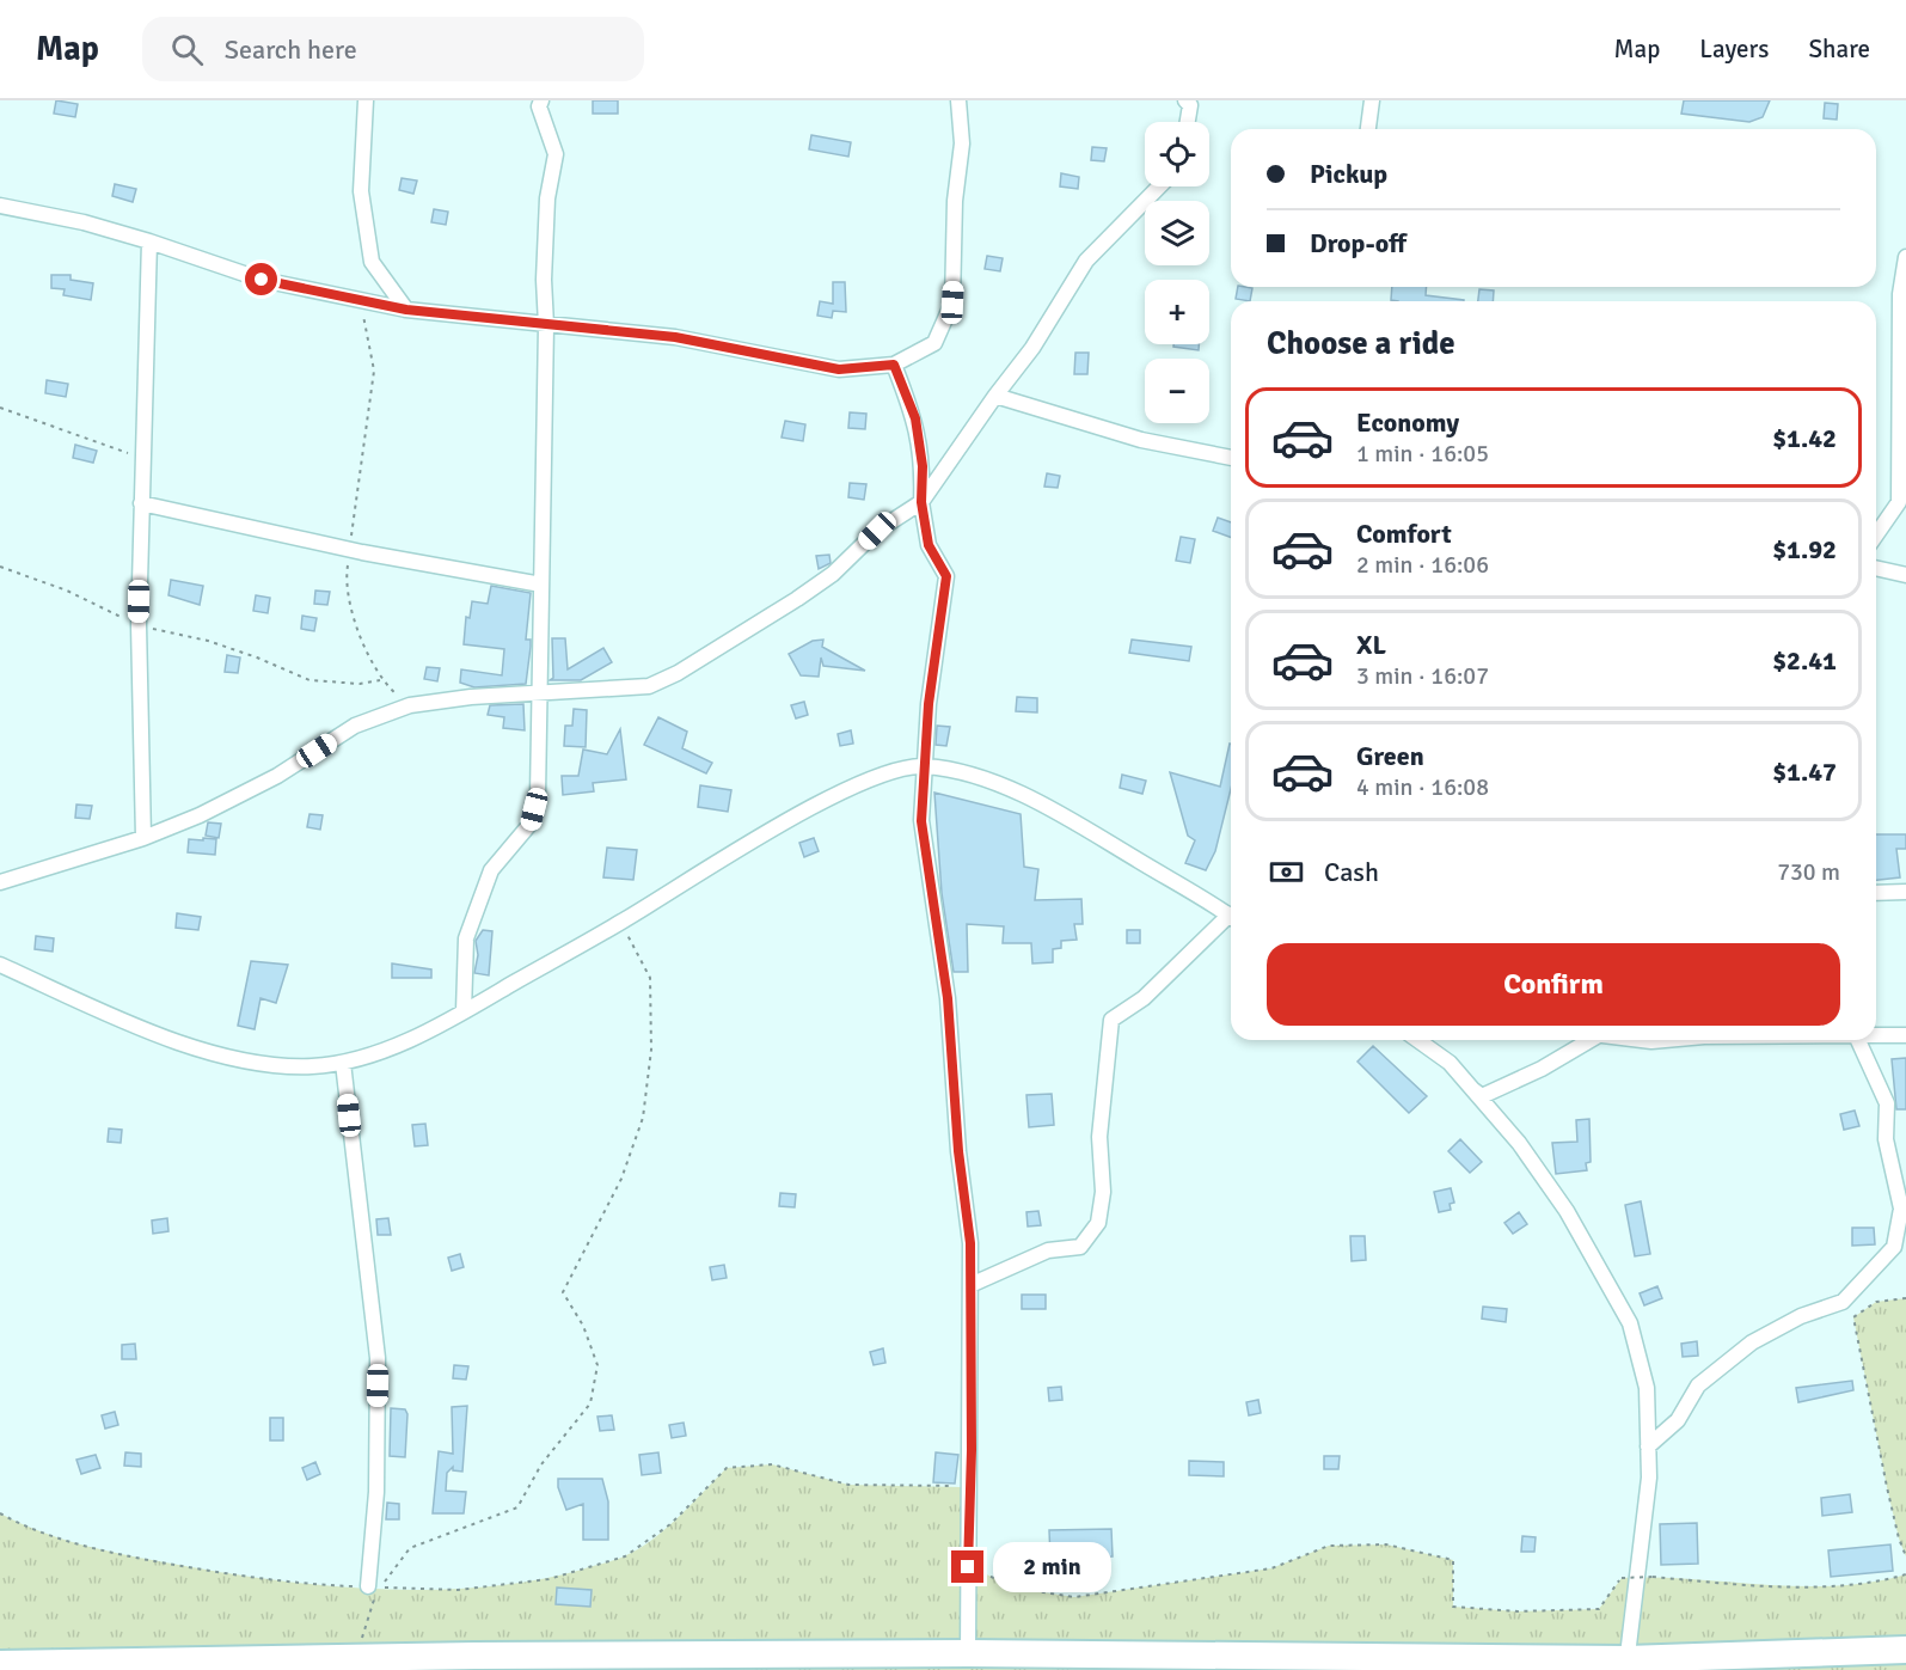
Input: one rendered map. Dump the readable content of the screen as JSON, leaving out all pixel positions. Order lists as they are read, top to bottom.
{
  "page": {
    "header": "Map",
    "search": "Search here",
    "nav": ["Map", "Layers", "Share"],
    "map_buttons": ["+", "−"],
    "banner": ["Pickup", "Drop-off"],
    "heading": "Choose a ride",
    "list": [
      {
        "name": "Economy",
        "note": "1 min · 16:05",
        "value": "$1.42"
      },
      {
        "name": "Comfort",
        "note": "2 min · 16:06",
        "value": "$1.92"
      },
      {
        "name": "XL",
        "note": "3 min · 16:07",
        "value": "$2.41"
      },
      {
        "name": "Green",
        "note": "4 min · 16:08",
        "value": "$1.47"
      }
    ],
    "pay": ["Cash", "730 m"],
    "buttons": "Confirm",
    "bubble": "2 min"
  }
}
